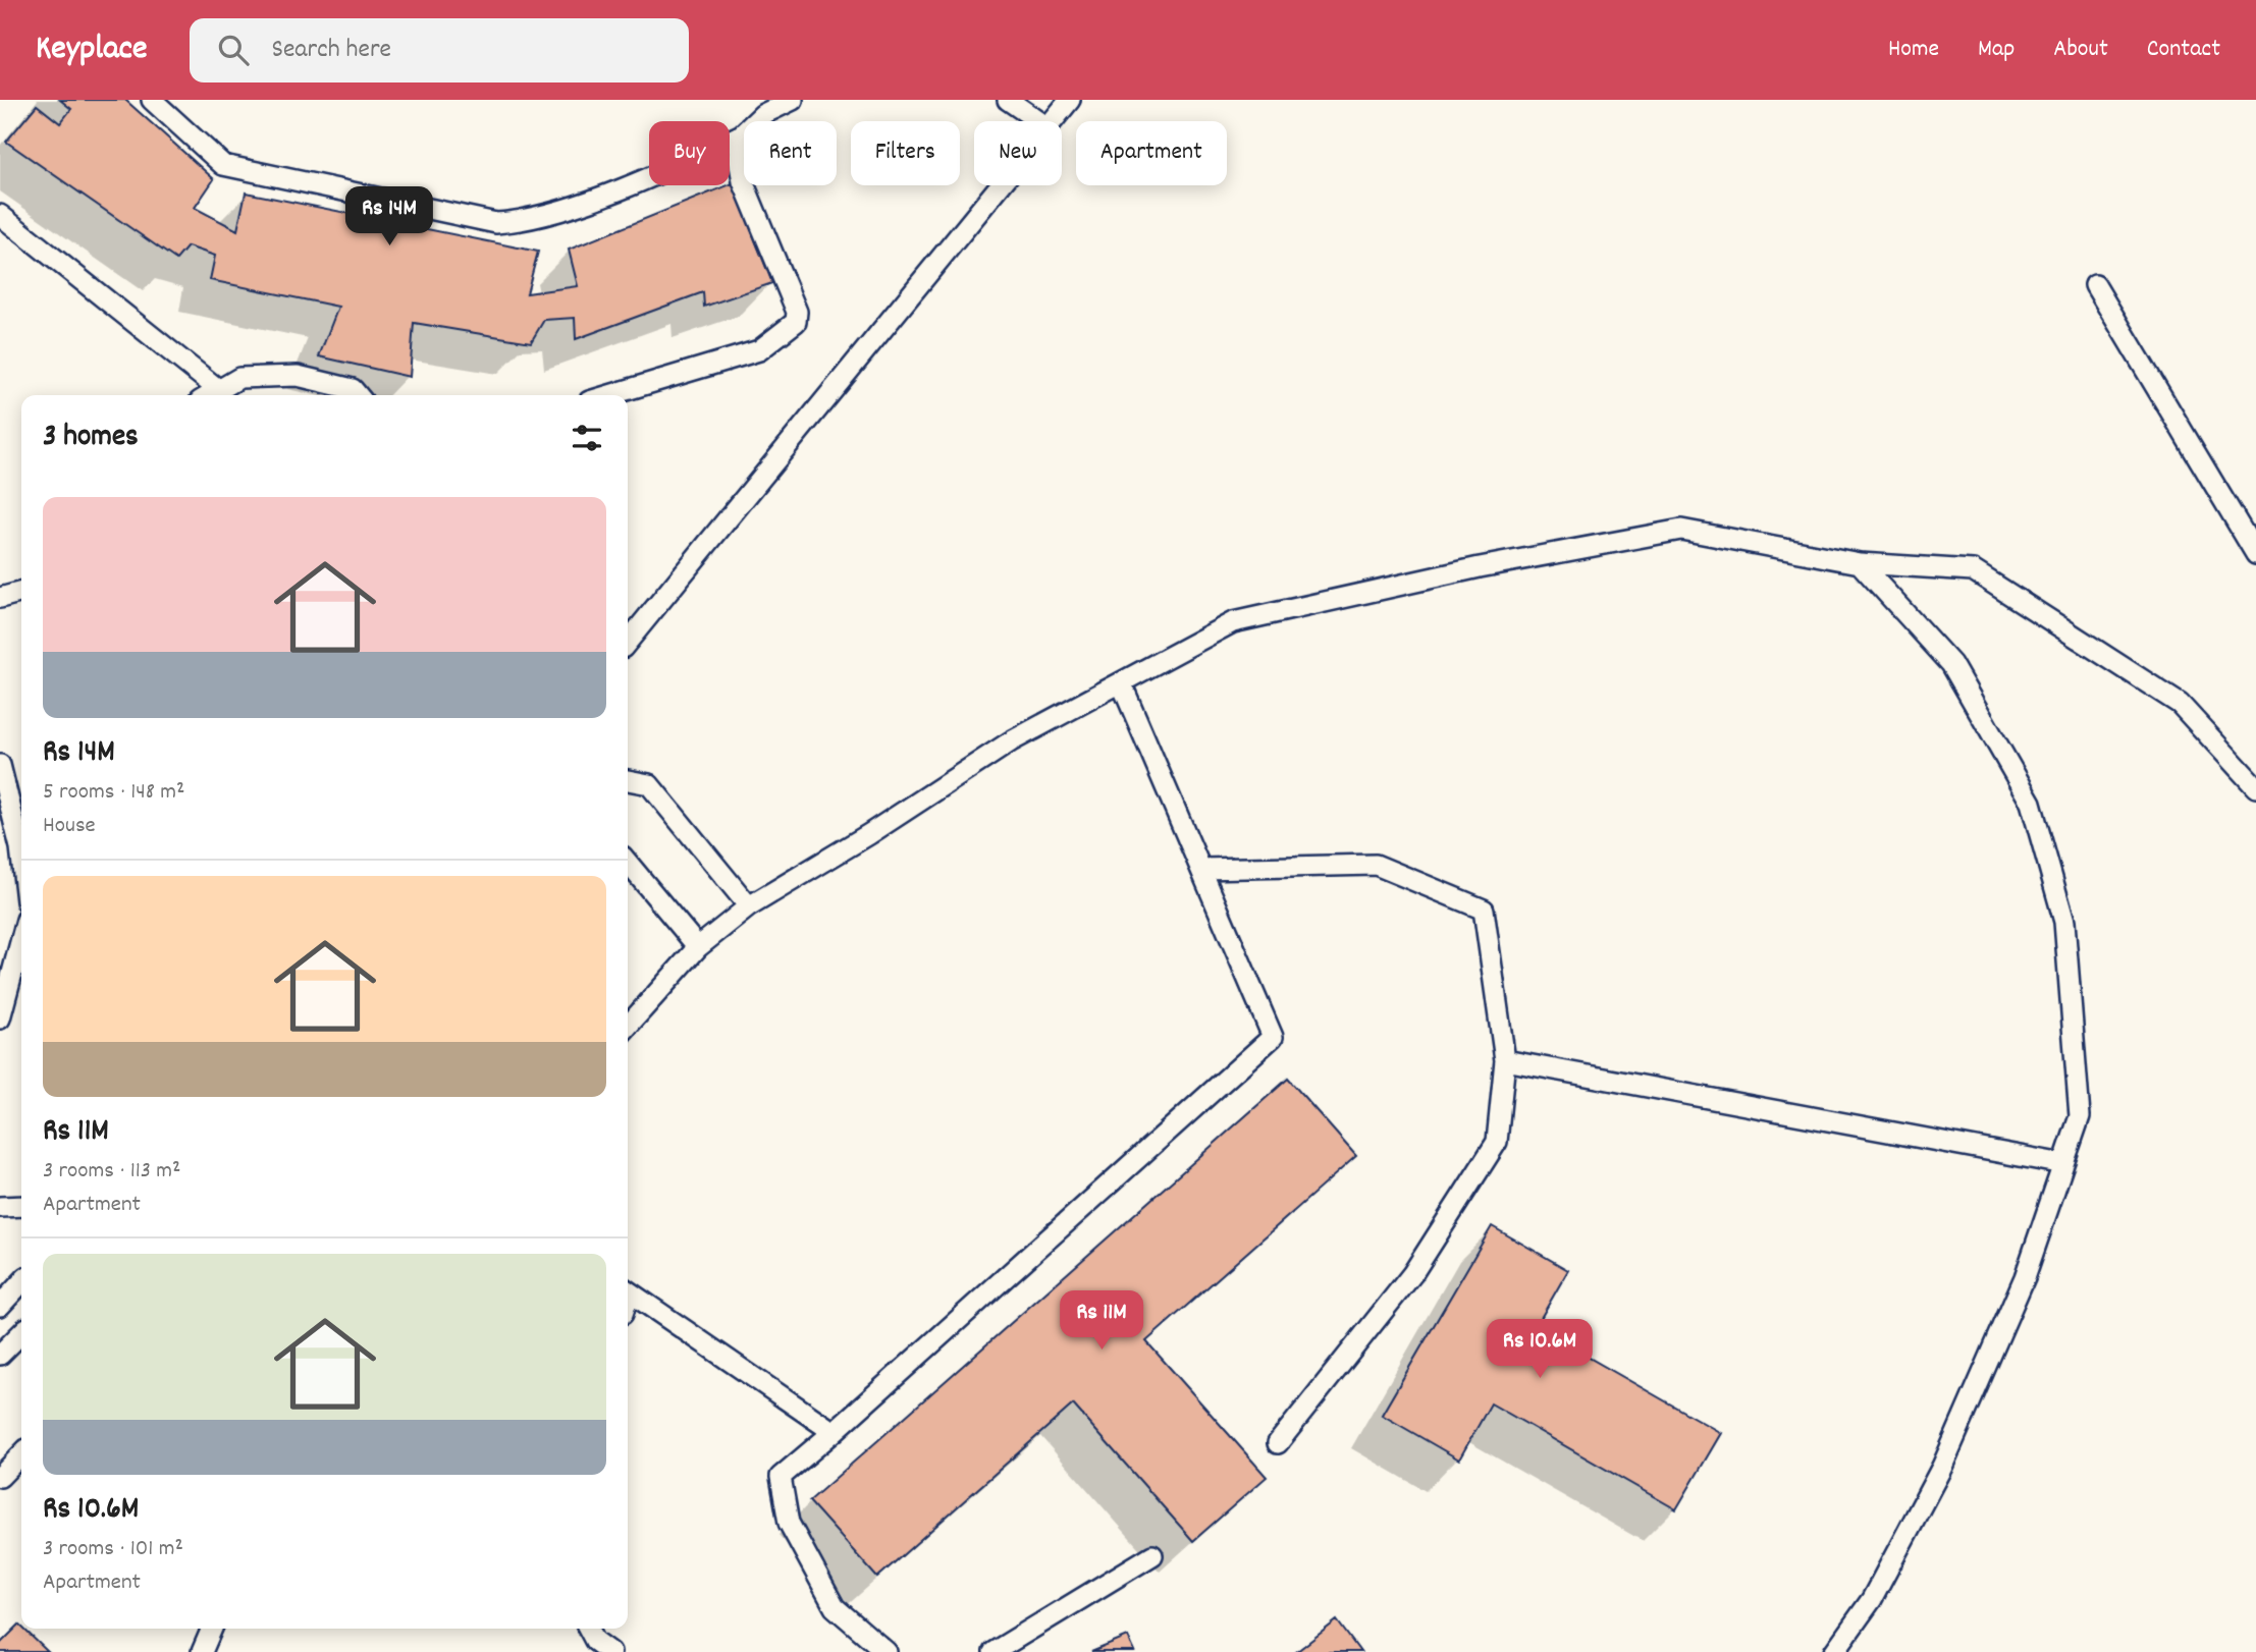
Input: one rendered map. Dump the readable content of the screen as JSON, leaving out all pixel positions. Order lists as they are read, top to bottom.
{
  "page": {
    "header": "Keyplace",
    "search": "Search here",
    "nav": [
      "Home",
      "Map",
      "About",
      "Contact"
    ],
    "chip": [
      "Buy",
      "Rent",
      "Filters",
      "New",
      "Apartment"
    ],
    "price": ["Rs 14M", "Rs 11M", "Rs 10.6M"],
    "heading": "3 homes",
    "list": [
      {
        "name": "Rs 14M",
        "note": "5 rooms · 148 m² · House"
      },
      {
        "name": "Rs 11M",
        "note": "3 rooms · 113 m² · Apartment"
      },
      {
        "name": "Rs 10.6M",
        "note": "3 rooms · 101 m² · Apartment"
      }
    ]
  }
}
